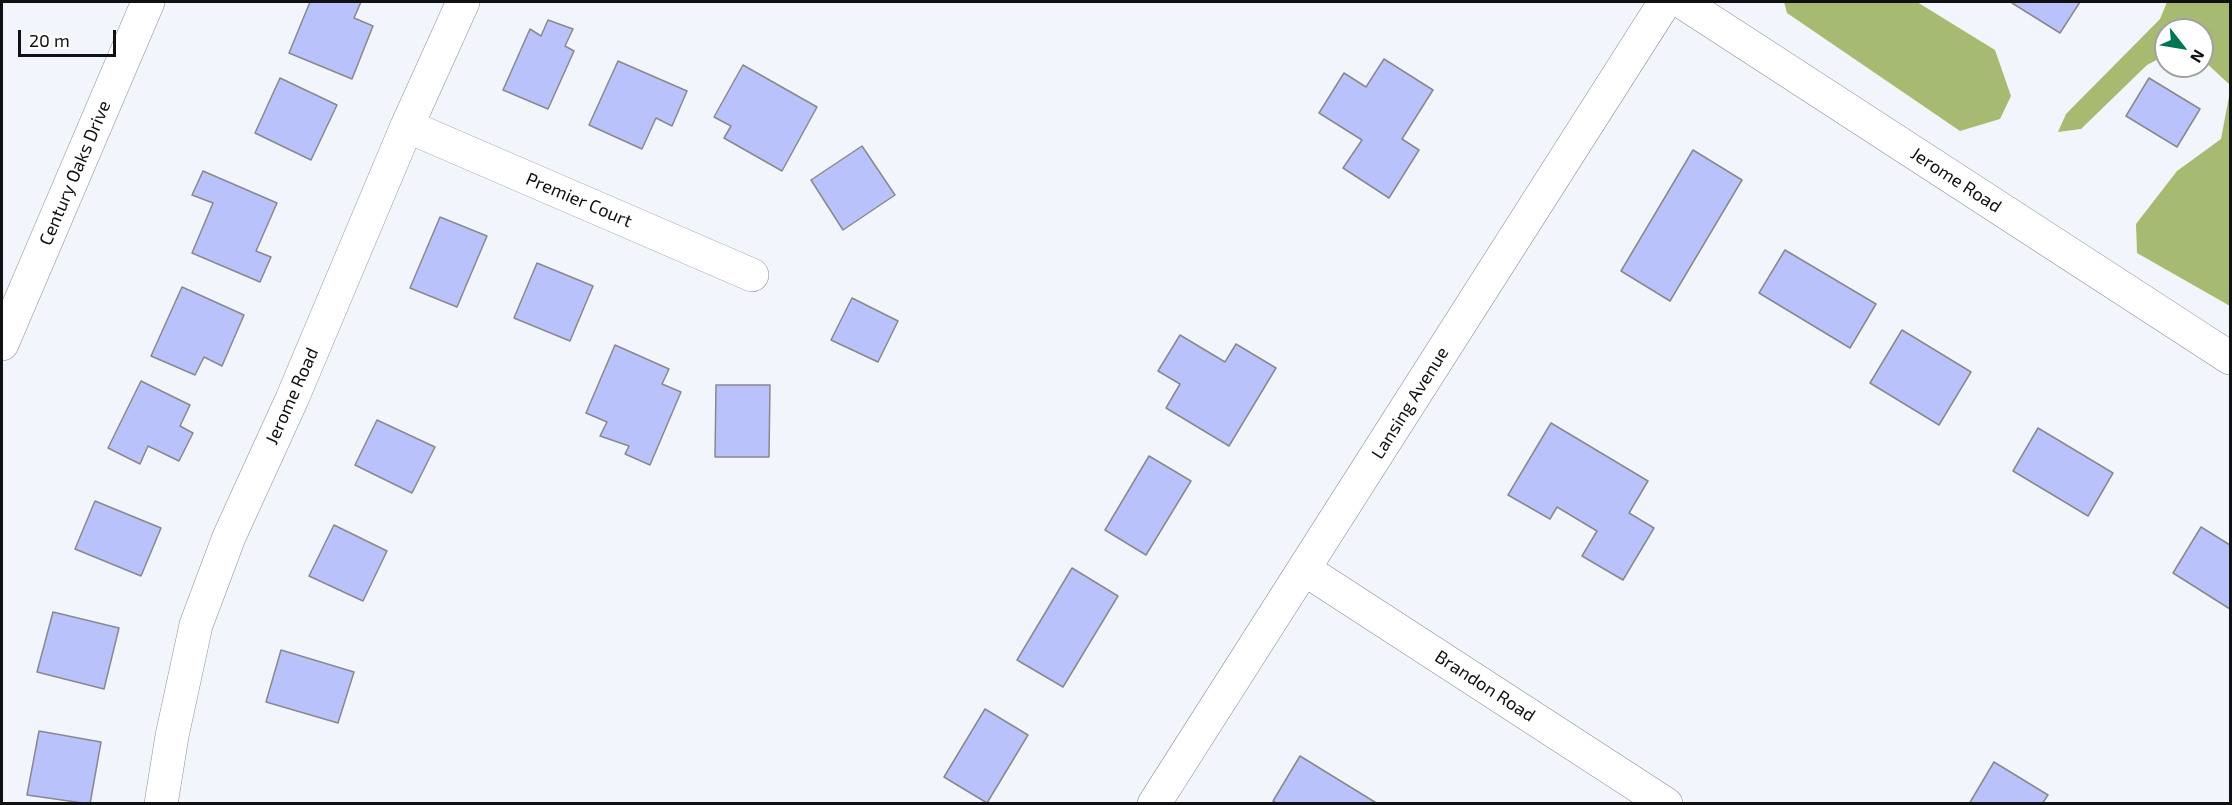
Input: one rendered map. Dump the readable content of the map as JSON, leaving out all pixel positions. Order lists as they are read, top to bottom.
{
  "streets": {
    "street": [
      "Century Oaks Drive",
      "Jerome Road",
      "Premier Court",
      "Lansing Avenue",
      "Brandon Road"
    ]
  },
  "crossings": [
    ["Jerome Road", "Premier Court"],
    ["Lansing Avenue", "Brandon Road"]
  ],
  "scale_bar": "20 m",
  "north": "bottom right"
}
